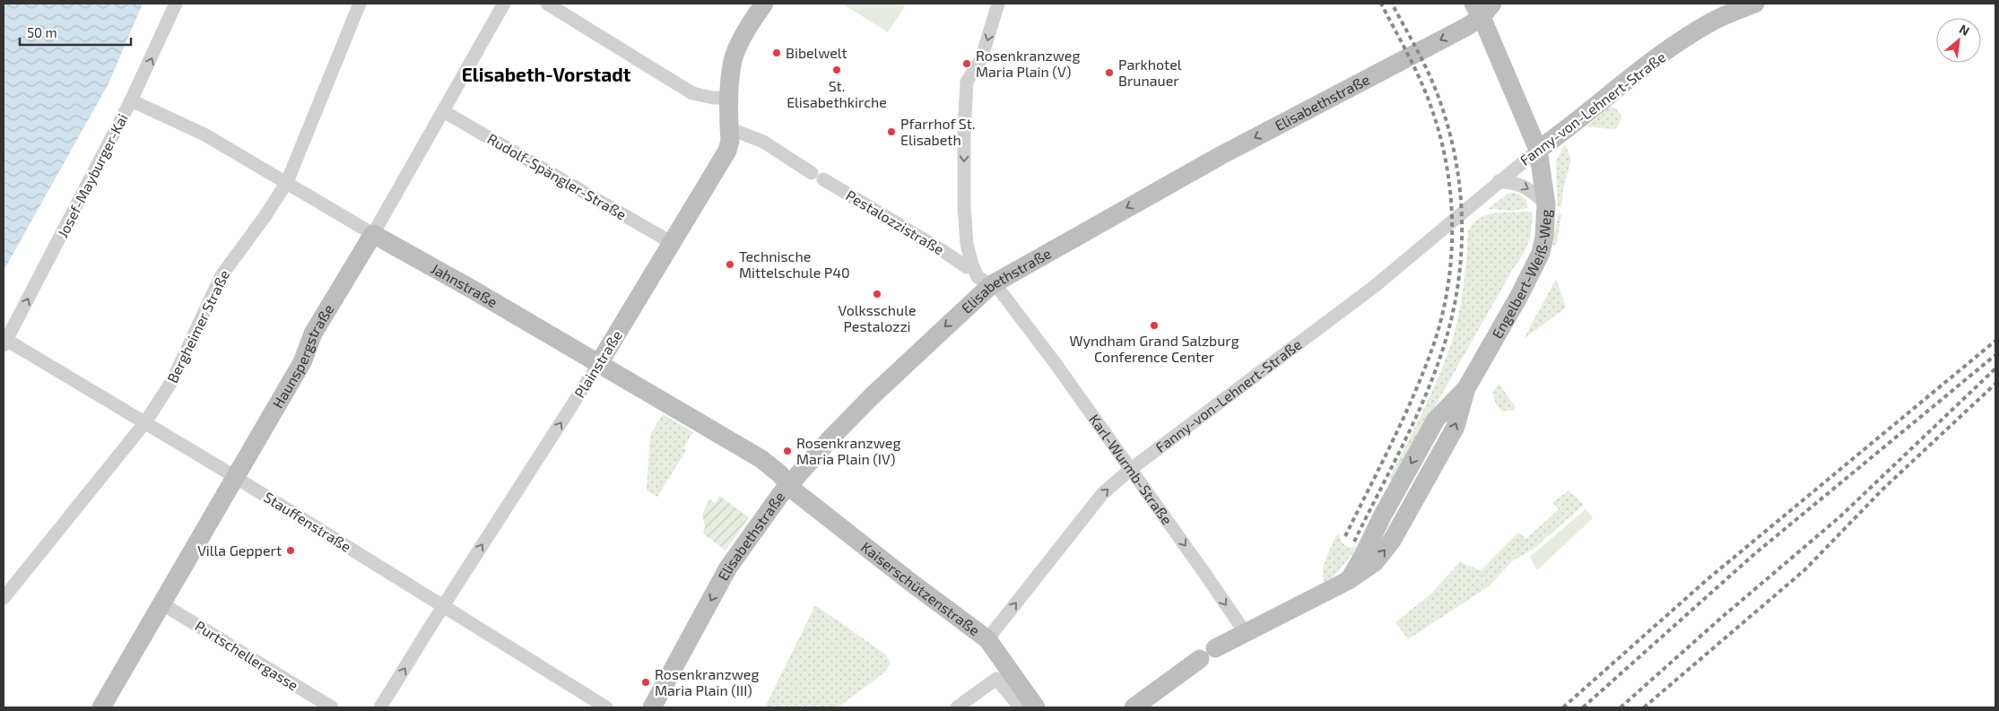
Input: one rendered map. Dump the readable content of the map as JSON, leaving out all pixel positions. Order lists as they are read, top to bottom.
{
  "streets": {
    "street": [
      "Elisabethstraße",
      "Fanny-von-Lehnert-Straße",
      "Josef-Mayburger-Kai",
      "Rudolf-Spängler-Straße",
      "Pestalozzistraße",
      "Engelbert-Weiß-Weg",
      "Jahnstraße",
      "Bergheimer Straße",
      "Haunspergstraße",
      "Plainstraße",
      "Karl-Wurmb-Straße",
      "Stauffenstraße",
      "Kaiserschützenstraße",
      "Purtschellergasse"
    ]
  },
  "crossings": [
    ["Elisabethstraße", "Engelbert-Weiß-Weg"],
    ["Elisabethstraße", "Jahnstraße"],
    ["Elisabethstraße", "Karl-Wurmb-Straße"],
    ["Elisabethstraße", "Kaiserschützenstraße"],
    ["Fanny-von-Lehnert-Straße", "Engelbert-Weiß-Weg"],
    ["Fanny-von-Lehnert-Straße", "Karl-Wurmb-Straße"],
    ["Fanny-von-Lehnert-Straße", "Kaiserschützenstraße"],
    ["Josef-Mayburger-Kai", "Jahnstraße"],
    ["Josef-Mayburger-Kai", "Stauffenstraße"],
    ["Rudolf-Spängler-Straße", "Haunspergstraße"],
    ["Rudolf-Spängler-Straße", "Plainstraße"],
    ["Pestalozzistraße", "Plainstraße"],
    ["Engelbert-Weiß-Weg", "Karl-Wurmb-Straße"],
    ["Jahnstraße", "Bergheimer Straße"],
    ["Jahnstraße", "Haunspergstraße"],
    ["Jahnstraße", "Plainstraße"],
    ["Jahnstraße", "Kaiserschützenstraße"],
    ["Bergheimer Straße", "Stauffenstraße"],
    ["Haunspergstraße", "Stauffenstraße"],
    ["Haunspergstraße", "Purtschellergasse"],
    ["Plainstraße", "Stauffenstraße"]
  ],
  "one_way": [
    "Elisabethstraße",
    "Josef-Mayburger-Kai",
    "Plainstraße",
    "Karl-Wurmb-Straße"
  ],
  "districts": ["Elisabeth-Vorstadt"],
  "places": [
    "Bibelwelt",
    "Rosenkranzweg Maria Plain (V)",
    "St. Elisabethkirche",
    "Parkhotel Brunauer",
    "Pfarrhof St. Elisabeth",
    "Technische Mittelschule P40",
    "Volksschule Pestalozzi",
    "Wyndham Grand Salzburg Conference Center",
    "Rosenkranzweg Maria Plain (IV)",
    "Villa Geppert",
    "Rosenkranzweg Maria Plain (III)"
  ],
  "scale_bar": "50 m",
  "north": "top right"
}
